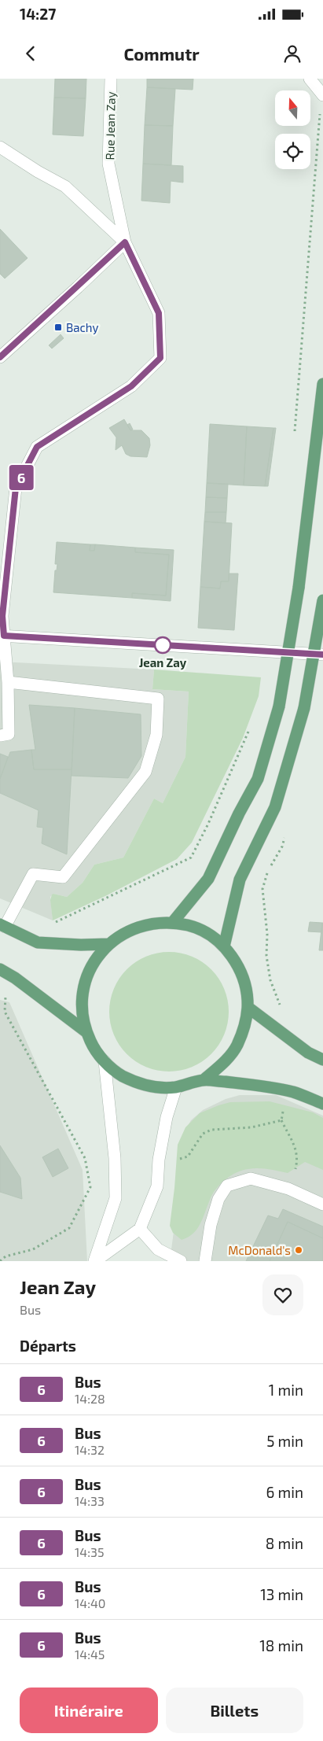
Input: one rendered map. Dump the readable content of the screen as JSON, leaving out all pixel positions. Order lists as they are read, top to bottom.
{
  "streets": {
    "street": ["Rue Jean Zay"]
  },
  "places": {
    "transit": ["Bachy"],
    "other": ["Jean Zay", "McDonald's"]
  },
  "lines": ["bus line 6"],
  "north": "top",
  "page": {
    "status": "14:27",
    "header": "Commutr",
    "on_map": "6",
    "heading": [
      ["Jean Zay", "Bus"],
      "Départs"
    ],
    "list": [
      {
        "mark": "6",
        "name": "Bus",
        "note": "14:28",
        "value": "1 min"
      },
      {
        "mark": "6",
        "name": "Bus",
        "note": "14:32",
        "value": "5 min"
      },
      {
        "mark": "6",
        "name": "Bus",
        "note": "14:33",
        "value": "6 min"
      },
      {
        "mark": "6",
        "name": "Bus",
        "note": "14:35",
        "value": "8 min"
      },
      {
        "mark": "6",
        "name": "Bus",
        "note": "14:40",
        "value": "13 min"
      },
      {
        "mark": "6",
        "name": "Bus",
        "note": "14:45",
        "value": "18 min"
      }
    ],
    "buttons": ["Itinéraire", "Billets"]
  }
}
